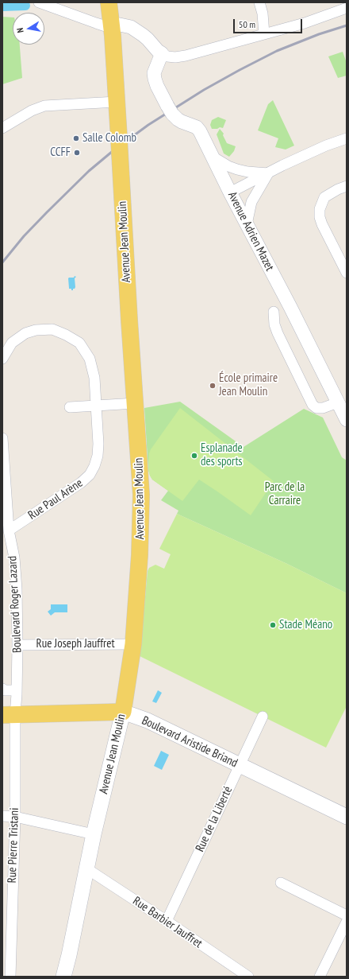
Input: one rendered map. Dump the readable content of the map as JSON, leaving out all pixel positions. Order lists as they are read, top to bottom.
{
  "streets": {
    "main road": ["Avenue Jean Moulin", "Boulevard Aristide Briand"],
    "street": [
      "Avenue Adrien Mazet",
      "Rue Paul Arène",
      "Boulevard Roger Lazard",
      "Rue Joseph Jauffret",
      "Rue de la Liberté",
      "Rue Pierre Tristani",
      "Rue Barbier Jauffret"
    ]
  },
  "crossings": [
    ["Avenue Jean Moulin", "Rue Joseph Jauffret"],
    ["Avenue Jean Moulin", "Boulevard Aristide Briand"],
    ["Avenue Jean Moulin", "Rue Barbier Jauffret"],
    ["Rue Paul Arène", "Boulevard Roger Lazard"],
    ["Boulevard Roger Lazard", "Rue Joseph Jauffret"],
    ["Boulevard Roger Lazard", "Boulevard Aristide Briand"],
    ["Boulevard Roger Lazard", "Rue Pierre Tristani"],
    ["Boulevard Aristide Briand", "Rue de la Liberté"],
    ["Boulevard Aristide Briand", "Rue Pierre Tristani"],
    ["Rue de la Liberté", "Rue Barbier Jauffret"]
  ],
  "parks": ["Parc de la Carraire"],
  "places": [
    "Salle Colomb",
    "CCFF",
    "École primaire Jean Moulin",
    "Esplanade des sports",
    "Stade Méano"
  ],
  "scale_bar": "50 m",
  "north": "left"
}
